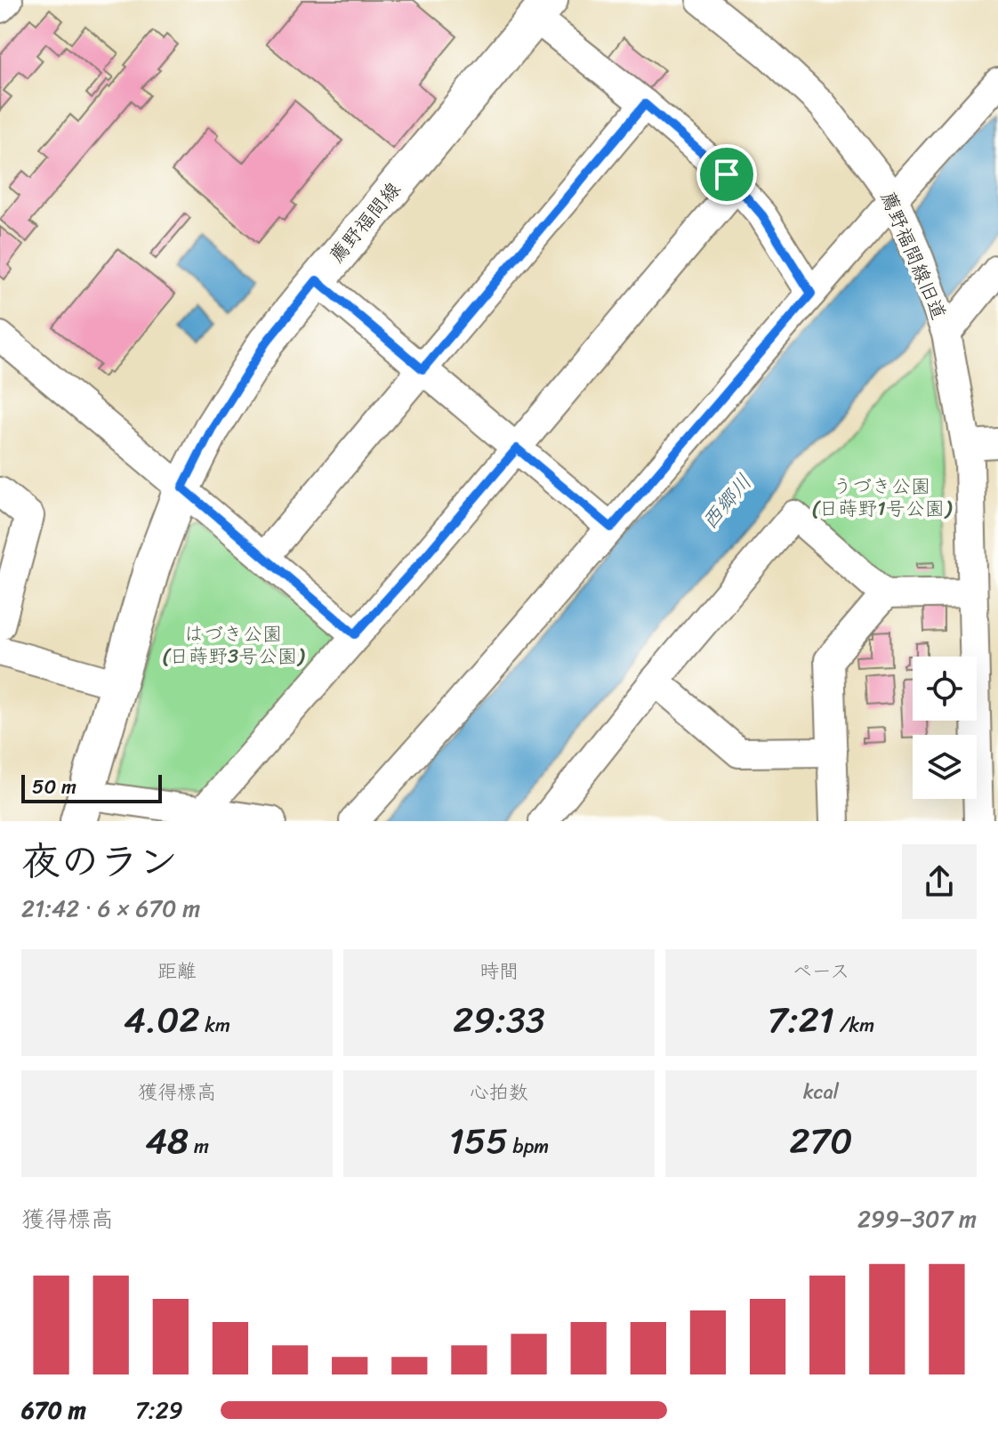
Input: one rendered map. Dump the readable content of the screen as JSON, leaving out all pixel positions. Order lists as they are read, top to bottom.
{
  "streets": {
    "main road": ["薦野福間線"],
    "street": ["薦野福間線旧道"]
  },
  "water": ["西郷川"],
  "parks": ["うづき公園 (日蒔野1号公園)", "はづき公園 (日蒔野3号公園)"],
  "scale_bar": "50 m",
  "page": {
    "scale": "50 m",
    "heading": ["夜のラン", "21:42 · 6 × 670 m"],
    "stats": [
      ["距離", "4.02 km"],
      ["時間", "29:33"],
      ["ペース", "7:21 /km"],
      ["獲得標高", "48 m"],
      ["心拍数", "155 bpm"],
      ["kcal", "270"]
    ],
    "chart": ["獲得標高", "299–307 m"],
    "list": [
      {
        "name": "670 m",
        "note": "7:29"
      }
    ]
  }
}
